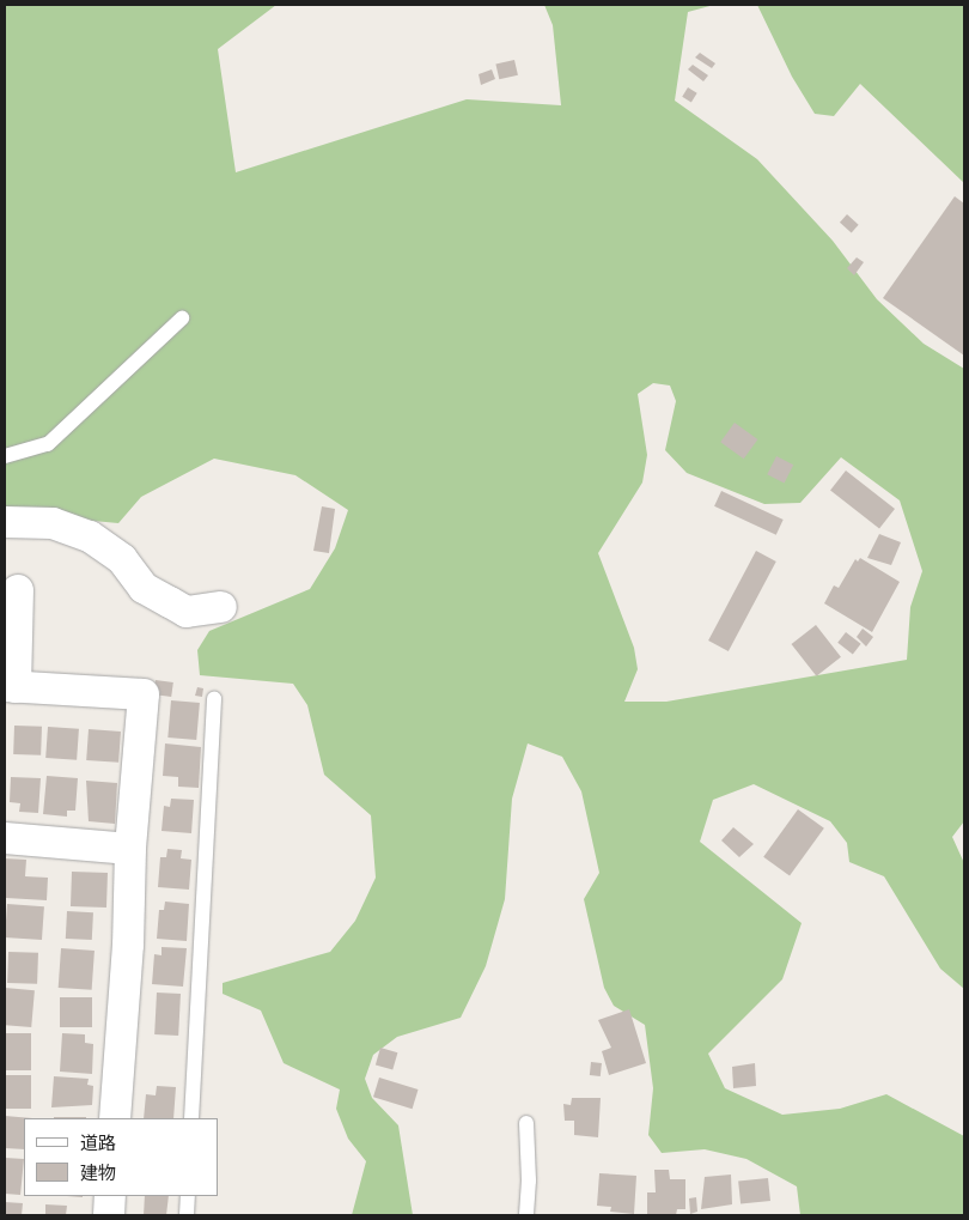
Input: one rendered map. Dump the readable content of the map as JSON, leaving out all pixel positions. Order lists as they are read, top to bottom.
{
  "legend": ["道路", "建物"]
}
